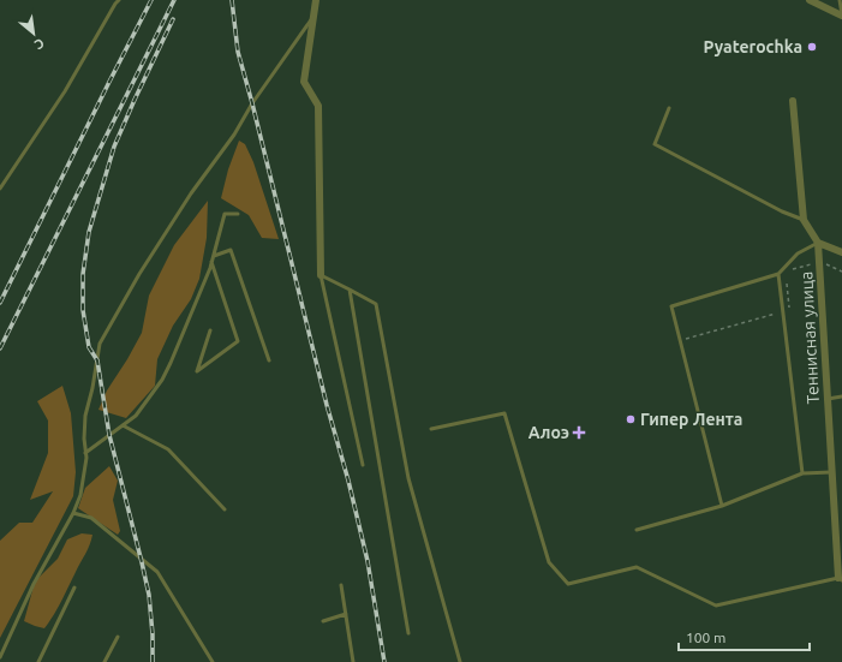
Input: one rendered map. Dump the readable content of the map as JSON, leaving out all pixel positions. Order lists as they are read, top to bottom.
{
  "streets": {
    "street": ["Теннисная улица"]
  },
  "places": {
    "other": ["Pyaterochka", "Гипер Лента"],
    "health": ["Алоэ"]
  },
  "scale_bar": "100 m",
  "north": "bottom right"
}
